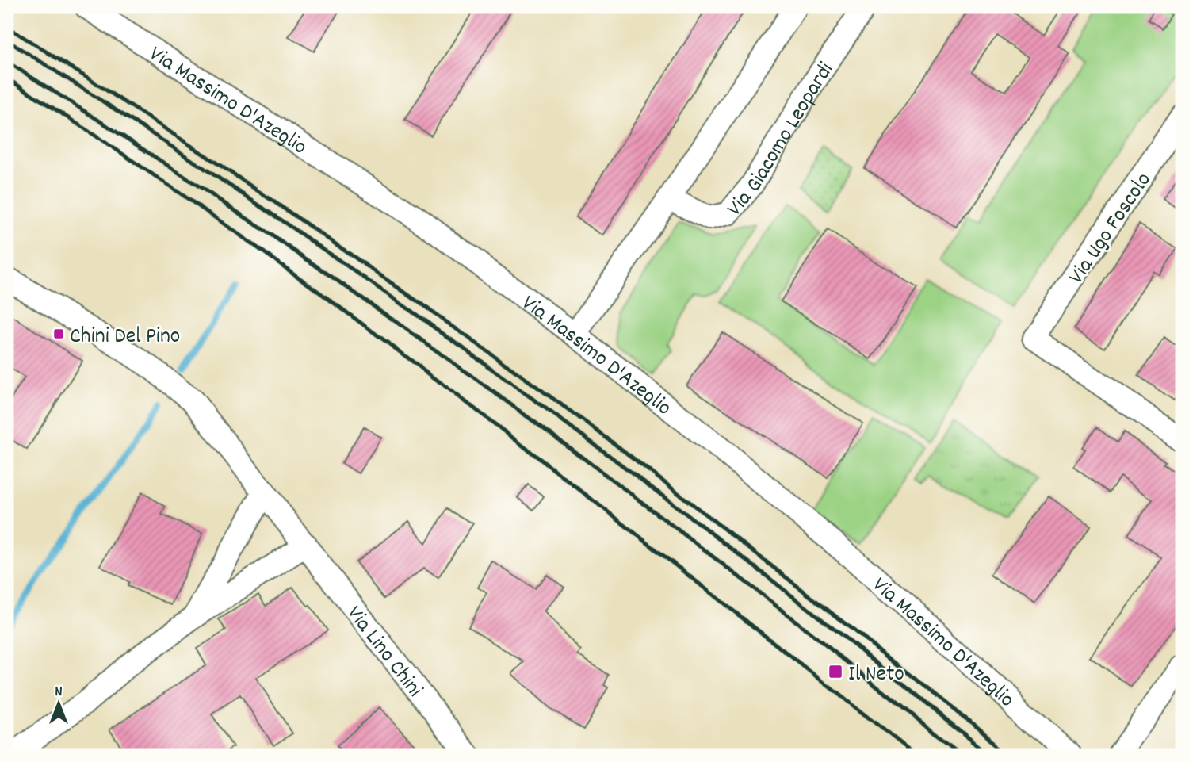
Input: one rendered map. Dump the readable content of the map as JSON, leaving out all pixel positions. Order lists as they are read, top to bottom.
{
  "streets": {
    "street": [
      "Via Massimo D'Azeglio",
      "Via Giacomo Leopardi",
      "Via Ugo Foscolo",
      "Via Lino Chini"
    ]
  },
  "places": {
    "transit": ["Chini Del Pino", "Il Neto"]
  },
  "north": "top"
}
